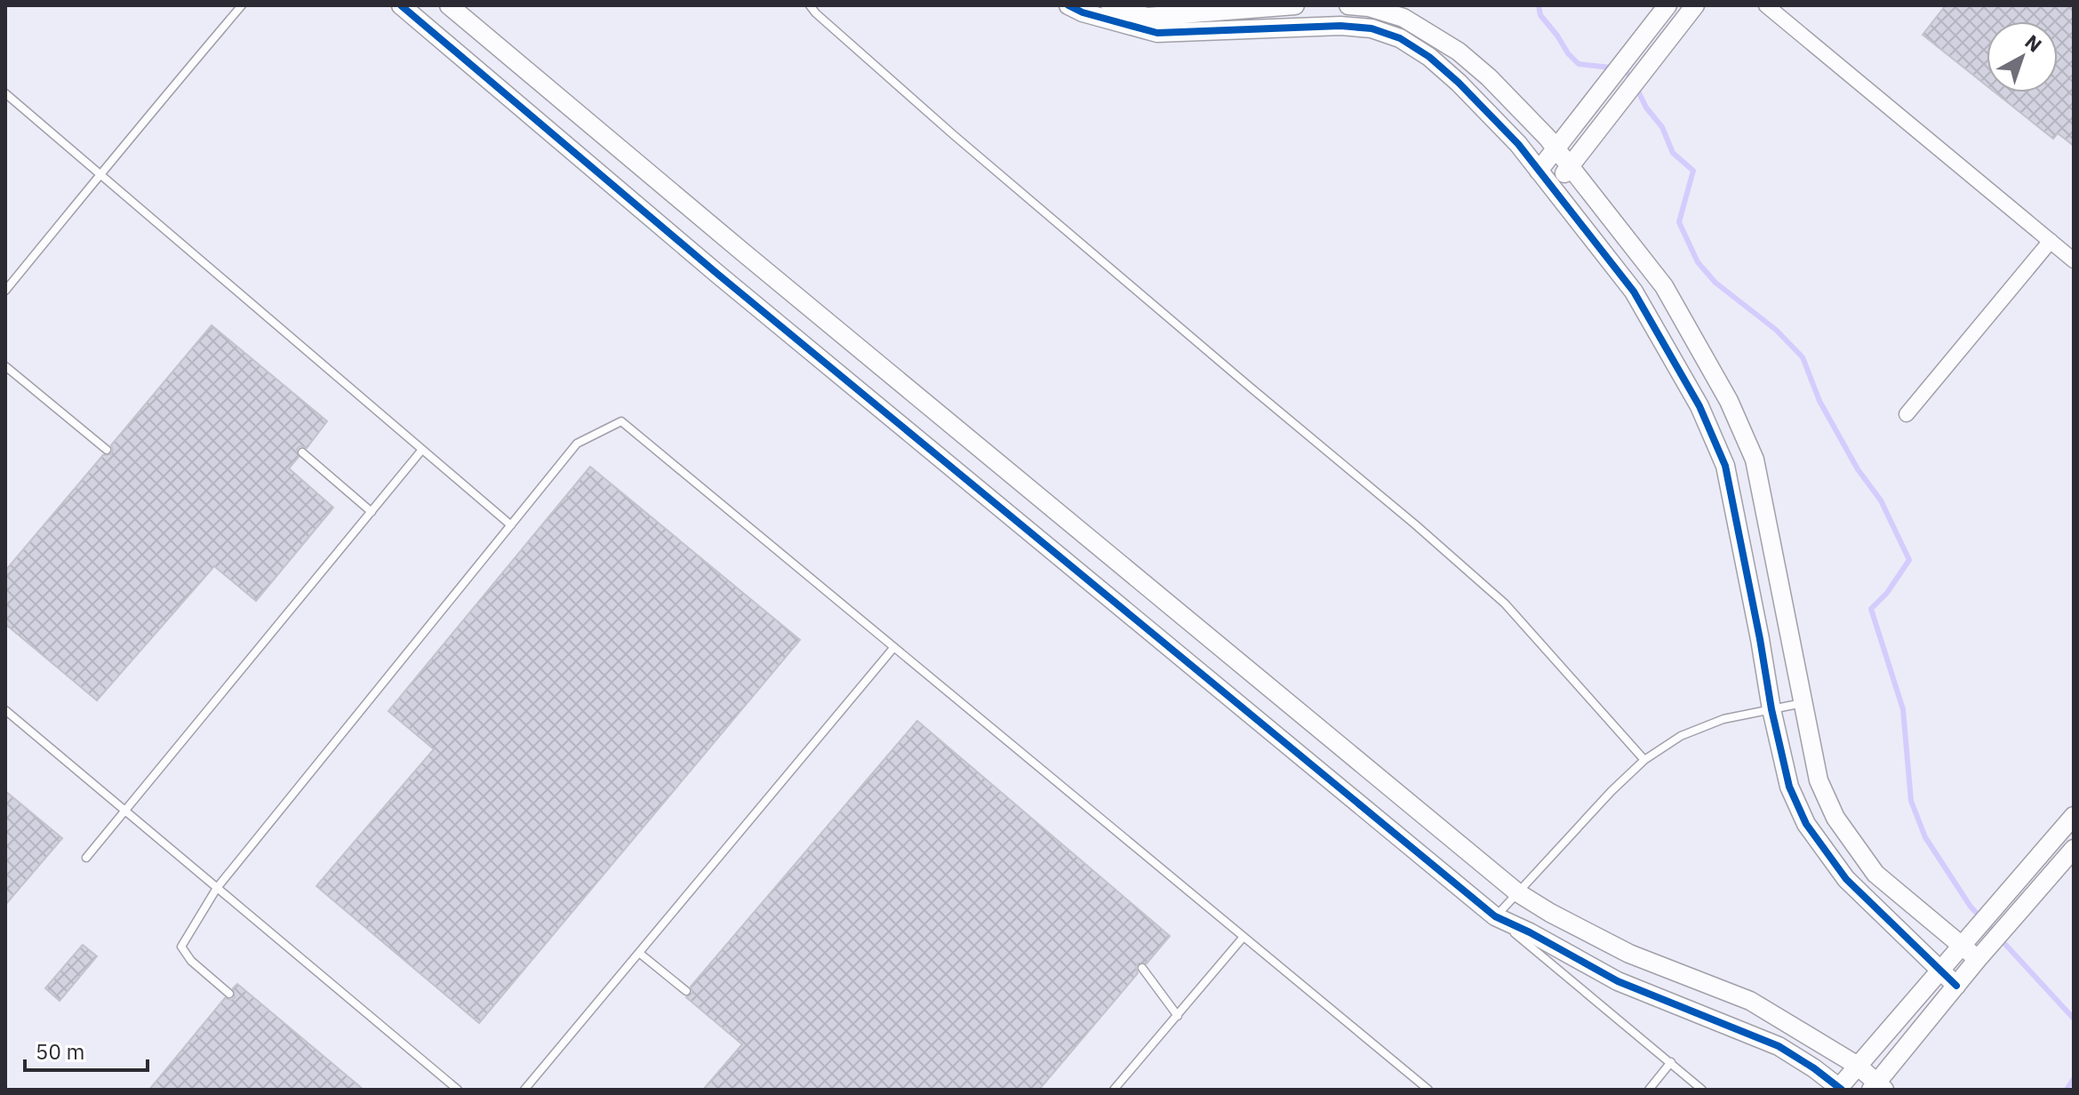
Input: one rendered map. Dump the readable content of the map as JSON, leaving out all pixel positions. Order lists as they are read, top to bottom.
{
  "scale_bar": "50 m",
  "north": "top right"
}
